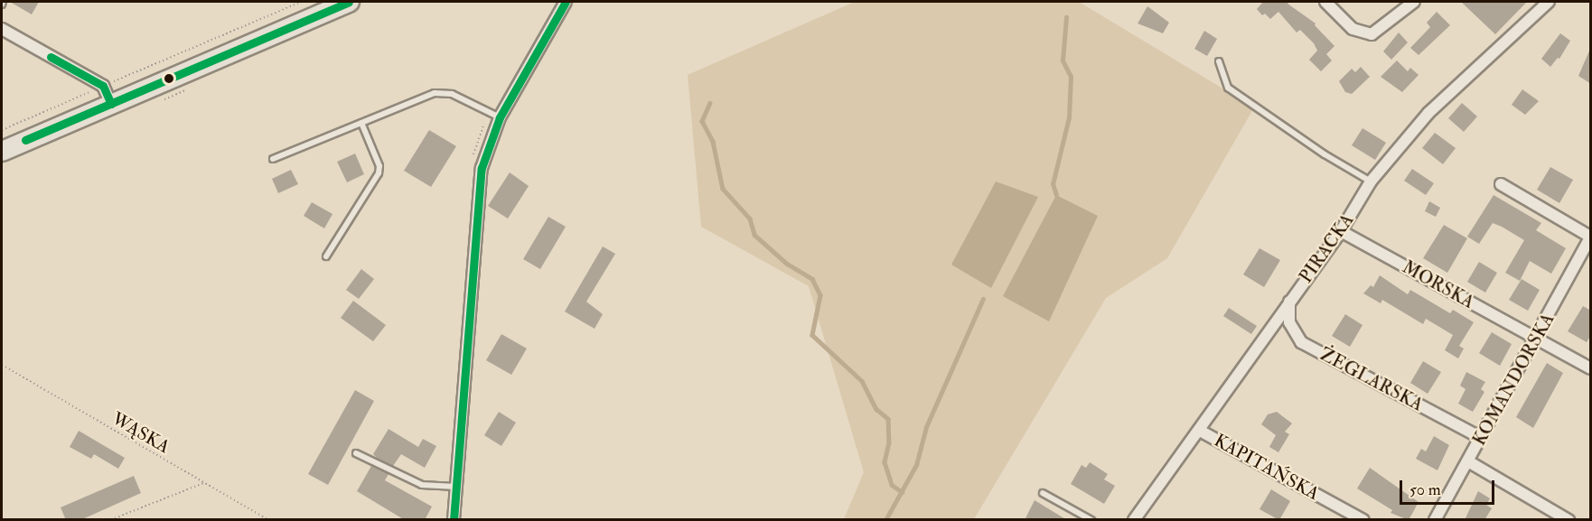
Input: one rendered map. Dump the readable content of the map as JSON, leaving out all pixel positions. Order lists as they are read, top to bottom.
{
  "streets": {
    "street": [
      "PIRACKA",
      "MORSKA",
      "ŻEGLARSKA",
      "KOMANDORSKA",
      "KAPITAŃSKA"
    ],
    "path": ["WĄSKA"]
  },
  "crossings": [
    ["PIRACKA", "MORSKA"],
    ["PIRACKA", "ŻEGLARSKA"],
    ["PIRACKA", "KAPITAŃSKA"],
    ["MORSKA", "KOMANDORSKA"],
    ["ŻEGLARSKA", "KOMANDORSKA"]
  ],
  "scale_bar": "50 m"
}
